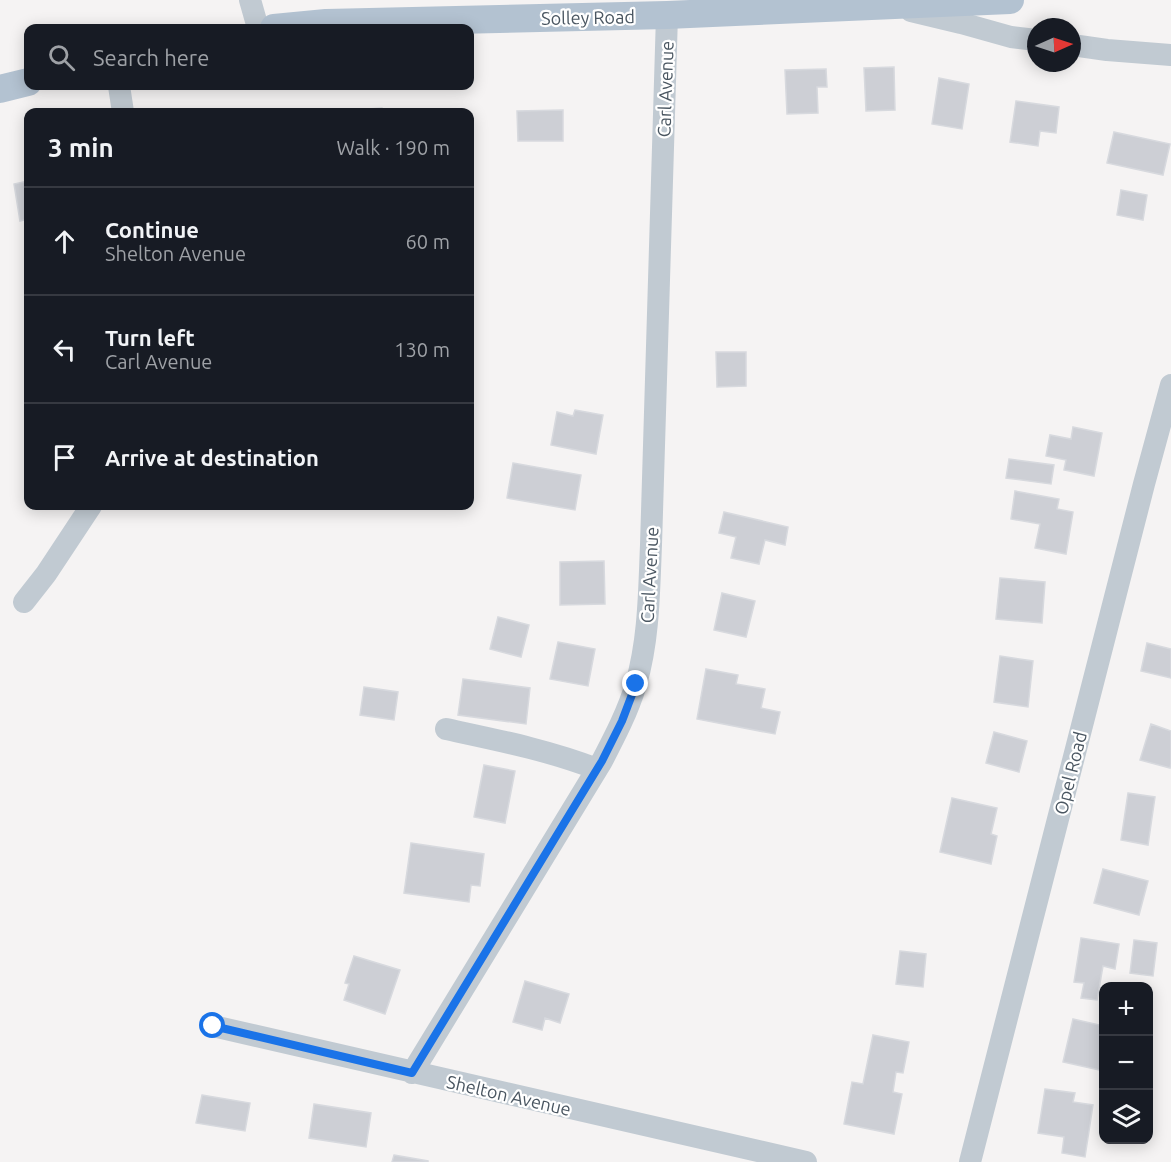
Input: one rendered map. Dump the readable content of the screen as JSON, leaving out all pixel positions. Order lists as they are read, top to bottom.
{
  "streets": {
    "main road": ["Solley Road"],
    "street": ["Carl Avenue", "Opel Road", "Shelton Avenue"]
  },
  "crossings": [
    ["Solley Road", "Carl Avenue"],
    ["Carl Avenue", "Shelton Avenue"]
  ],
  "north": "right",
  "page": {
    "search": "Search here",
    "heading": ["3 min", "Walk · 190 m"],
    "list": [
      ["Continue", "Shelton Avenue", "60 m"],
      ["Turn left", "Carl Avenue", "130 m"],
      "Arrive at destination"
    ],
    "map_buttons": ["+", "−"]
  }
}
